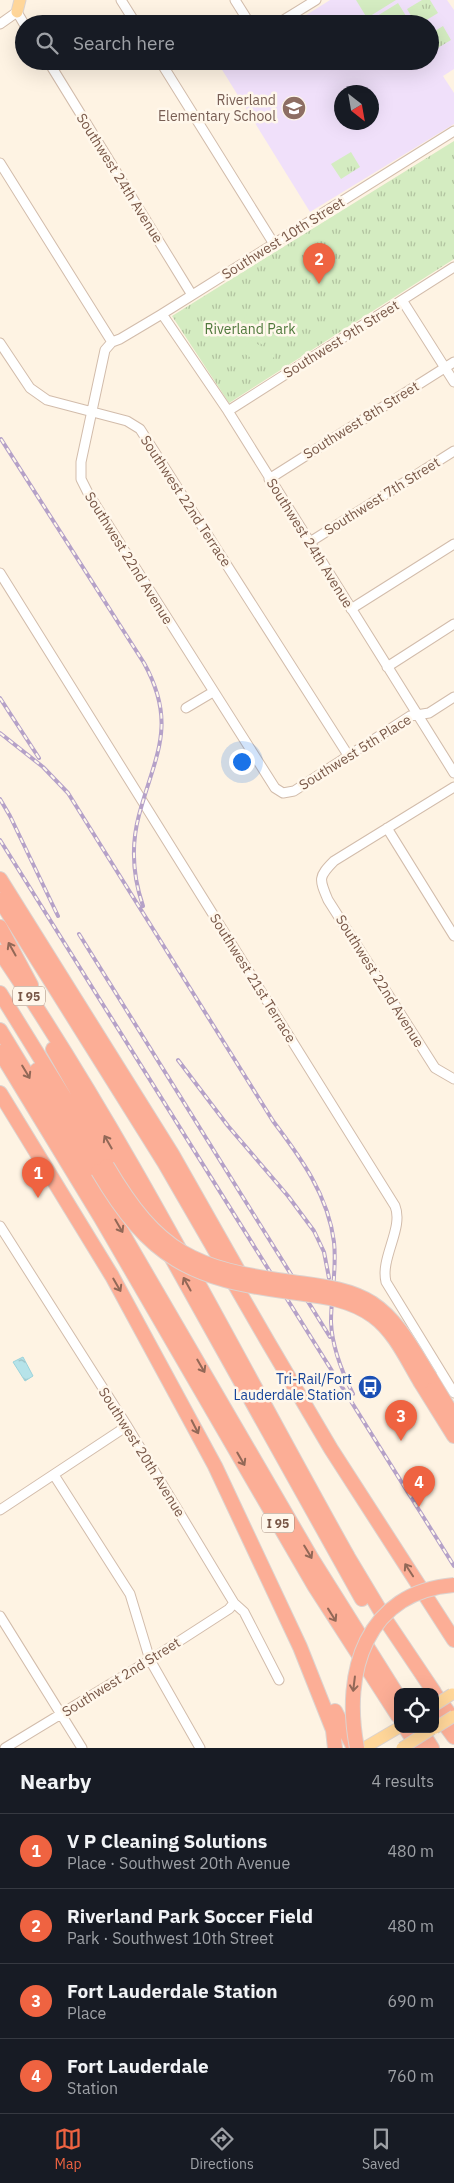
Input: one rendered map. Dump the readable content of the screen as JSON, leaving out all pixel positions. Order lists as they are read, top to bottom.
{
  "streets": {
    "highway": ["I 95"],
    "street": [
      "Southwest 24th Avenue",
      "Southwest 10th Street",
      "Southwest 9th Street",
      "Southwest 8th Street",
      "Southwest 7th Street",
      "Southwest 22nd Terrace",
      "Southwest 22nd Avenue",
      "Southwest 5th Place",
      "Southwest 21st Terrace",
      "Southwest 20th Avenue",
      "Southwest 2nd Street"
    ]
  },
  "crossings": [
    ["Southwest 24th Avenue", "Southwest 10th Street"],
    ["Southwest 24th Avenue", "Southwest 9th Street"],
    ["Southwest 24th Avenue", "Southwest 8th Street"],
    ["Southwest 24th Avenue", "Southwest 7th Street"],
    ["Southwest 24th Avenue", "Southwest 5th Place"],
    ["Southwest 22nd Terrace", "Southwest 22nd Avenue"],
    ["Southwest 22nd Terrace", "Southwest 5th Place"],
    ["Southwest 22nd Avenue", "Southwest 5th Place"],
    ["Southwest 20th Avenue", "Southwest 2nd Street"]
  ],
  "parks": ["Riverland Park"],
  "places": {
    "school or university": ["Riverland Elementary School"],
    "bus stop": ["Tri-Rail/Fort Lauderdale Station"]
  },
  "north": "bottom right",
  "page": {
    "search": "Search here",
    "pins": [
      "2",
      "1",
      "3",
      "4"
    ],
    "heading": ["Nearby", "4 results"],
    "list": [
      {
        "mark": "1",
        "name": "V P Cleaning Solutions",
        "note": "Place · Southwest 20th Avenue",
        "value": "480 m"
      },
      {
        "mark": "2",
        "name": "Riverland Park Soccer Field",
        "note": "Park · Southwest 10th Street",
        "value": "480 m"
      },
      {
        "mark": "3",
        "name": "Fort Lauderdale Station",
        "note": "Place",
        "value": "690 m"
      },
      {
        "mark": "4",
        "name": "Fort Lauderdale",
        "note": "Station",
        "value": "760 m"
      }
    ],
    "nav": ["Map", "Directions", "Saved"]
  }
}
